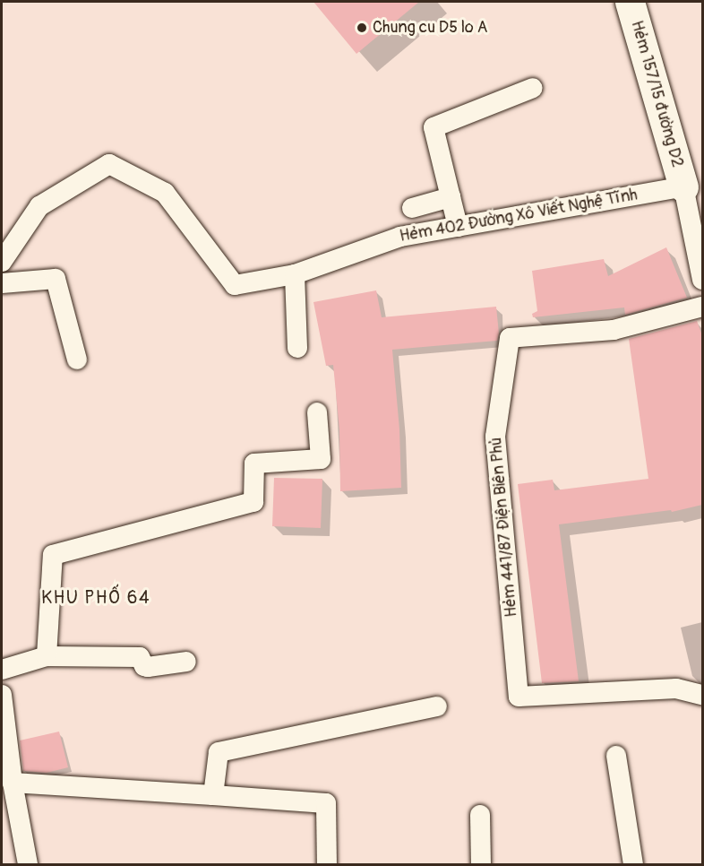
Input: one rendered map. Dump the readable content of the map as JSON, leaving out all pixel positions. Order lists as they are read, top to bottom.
{
  "streets": {
    "street": ["Hẻm 157/15 đường D2"],
    "lane": ["Hẻm 402 Đường Xô Viết Nghệ Tĩnh", "Hẻm 441/87 Điện Biên Phủ"]
  },
  "crossings": [
    ["Hẻm 157/15 đường D2", "Hẻm 402 Đường Xô Viết Nghệ Tĩnh"]
  ],
  "districts": ["KHU PHỐ 64"],
  "places": ["Chung cu D5 lo A"]
}
